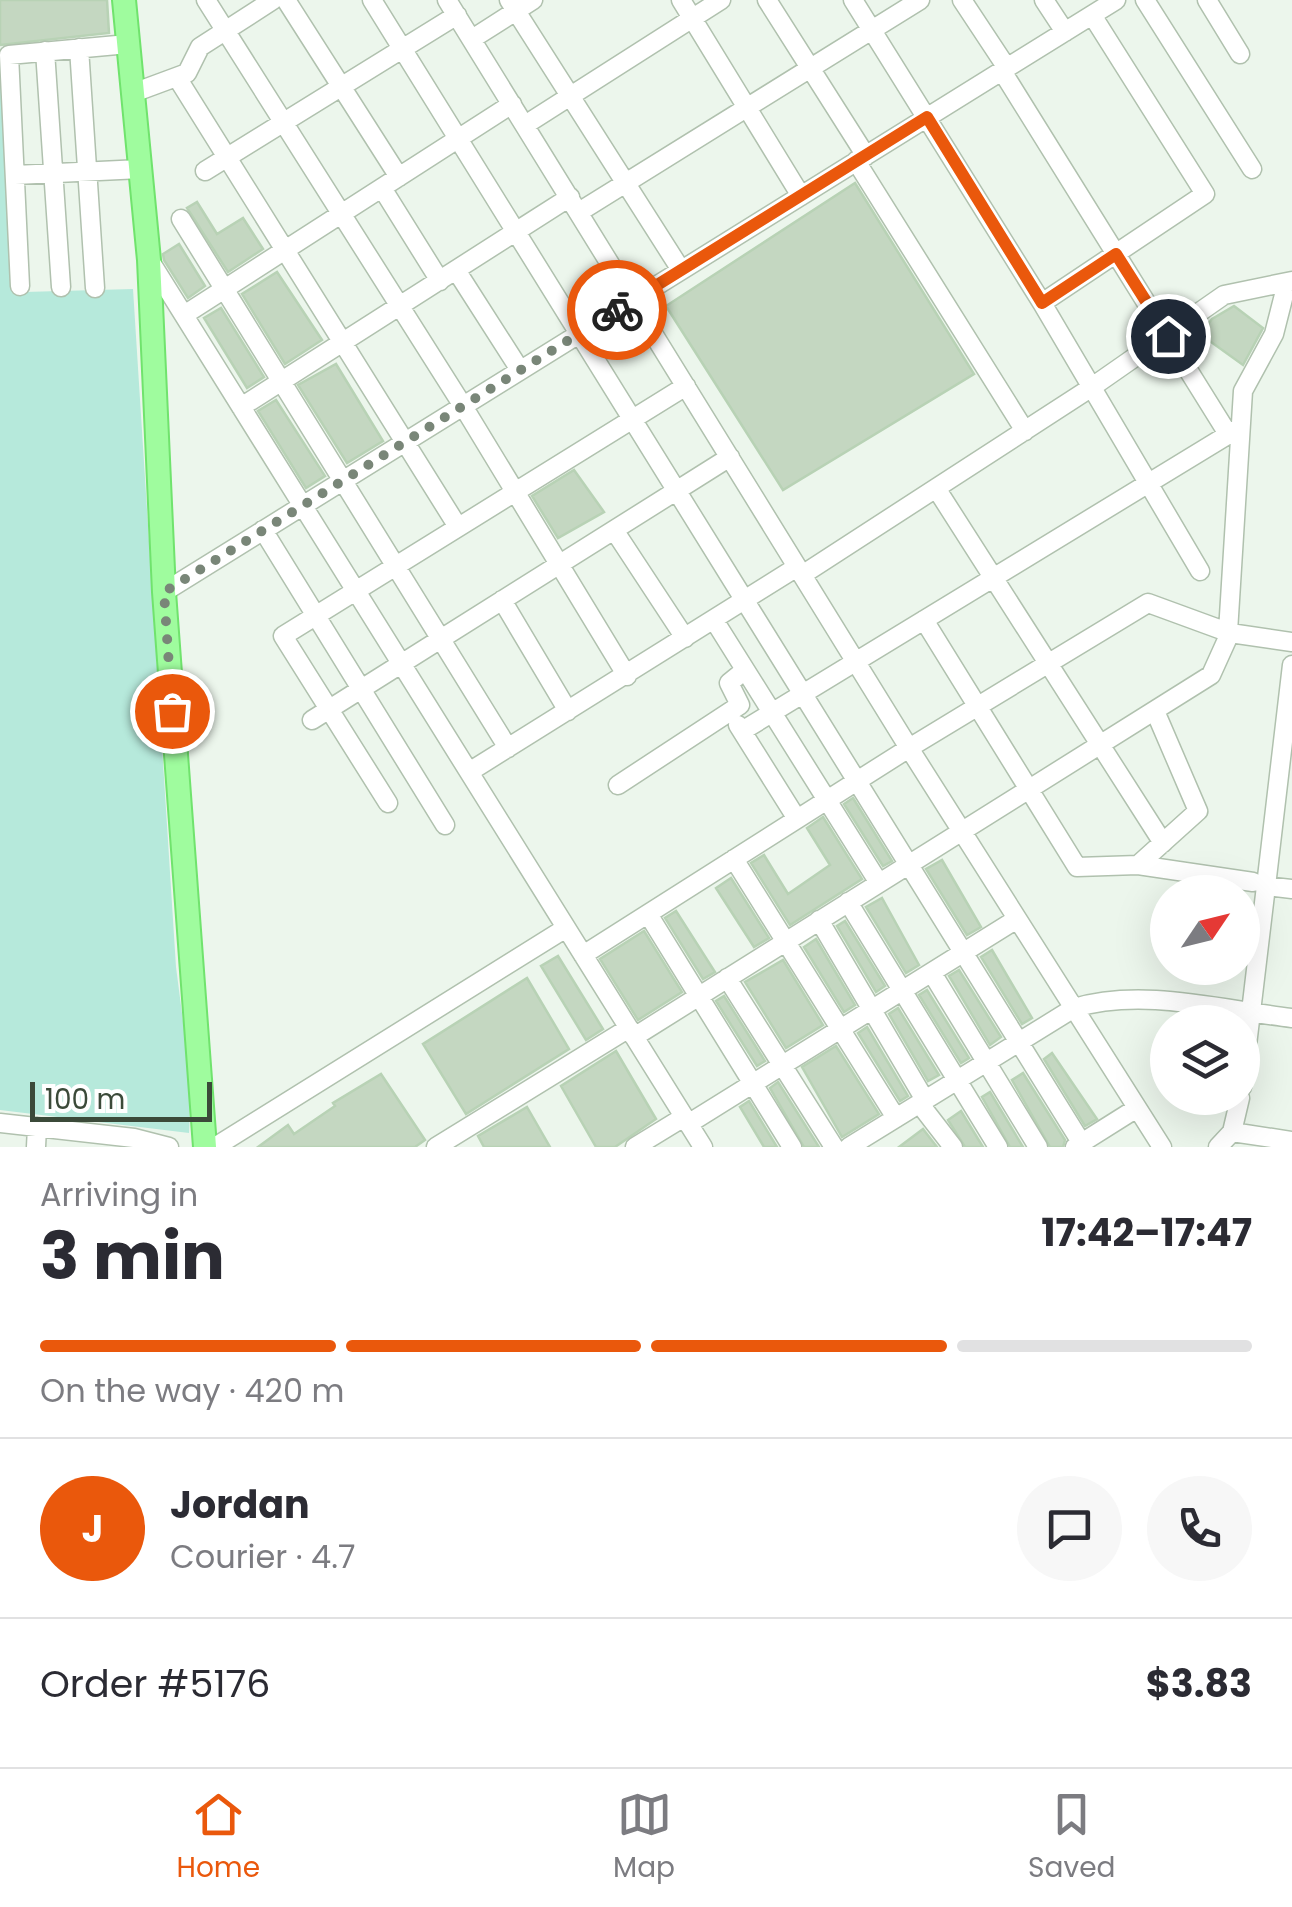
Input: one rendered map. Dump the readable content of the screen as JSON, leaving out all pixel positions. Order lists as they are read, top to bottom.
{
  "scale_bar": "100 m",
  "north": "top right",
  "page": {
    "scale": "100 m",
    "heading": ["3 min", "Arriving in", "17:42–17:47"],
    "panel": [
      "Jordan",
      "Courier · 4.7",
      "Order #5176",
      "$3.83"
    ],
    "bar": "On the way · 420 m",
    "round": "J",
    "tabs": ["Home", "Map", "Saved"]
  }
}
